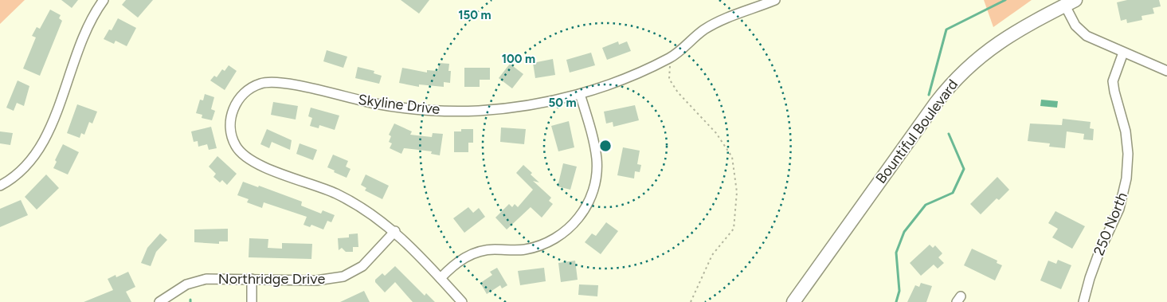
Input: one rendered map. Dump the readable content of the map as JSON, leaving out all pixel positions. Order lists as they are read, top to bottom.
{
  "streets": {
    "main road": ["Bountiful Boulevard"],
    "street": ["Skyline Drive", "250 North", "Northridge Drive"]
  },
  "crossings": [
    ["Skyline Drive", "Northridge Drive"]
  ],
  "rings": ["150 m", "100 m", "50 m"]
}
